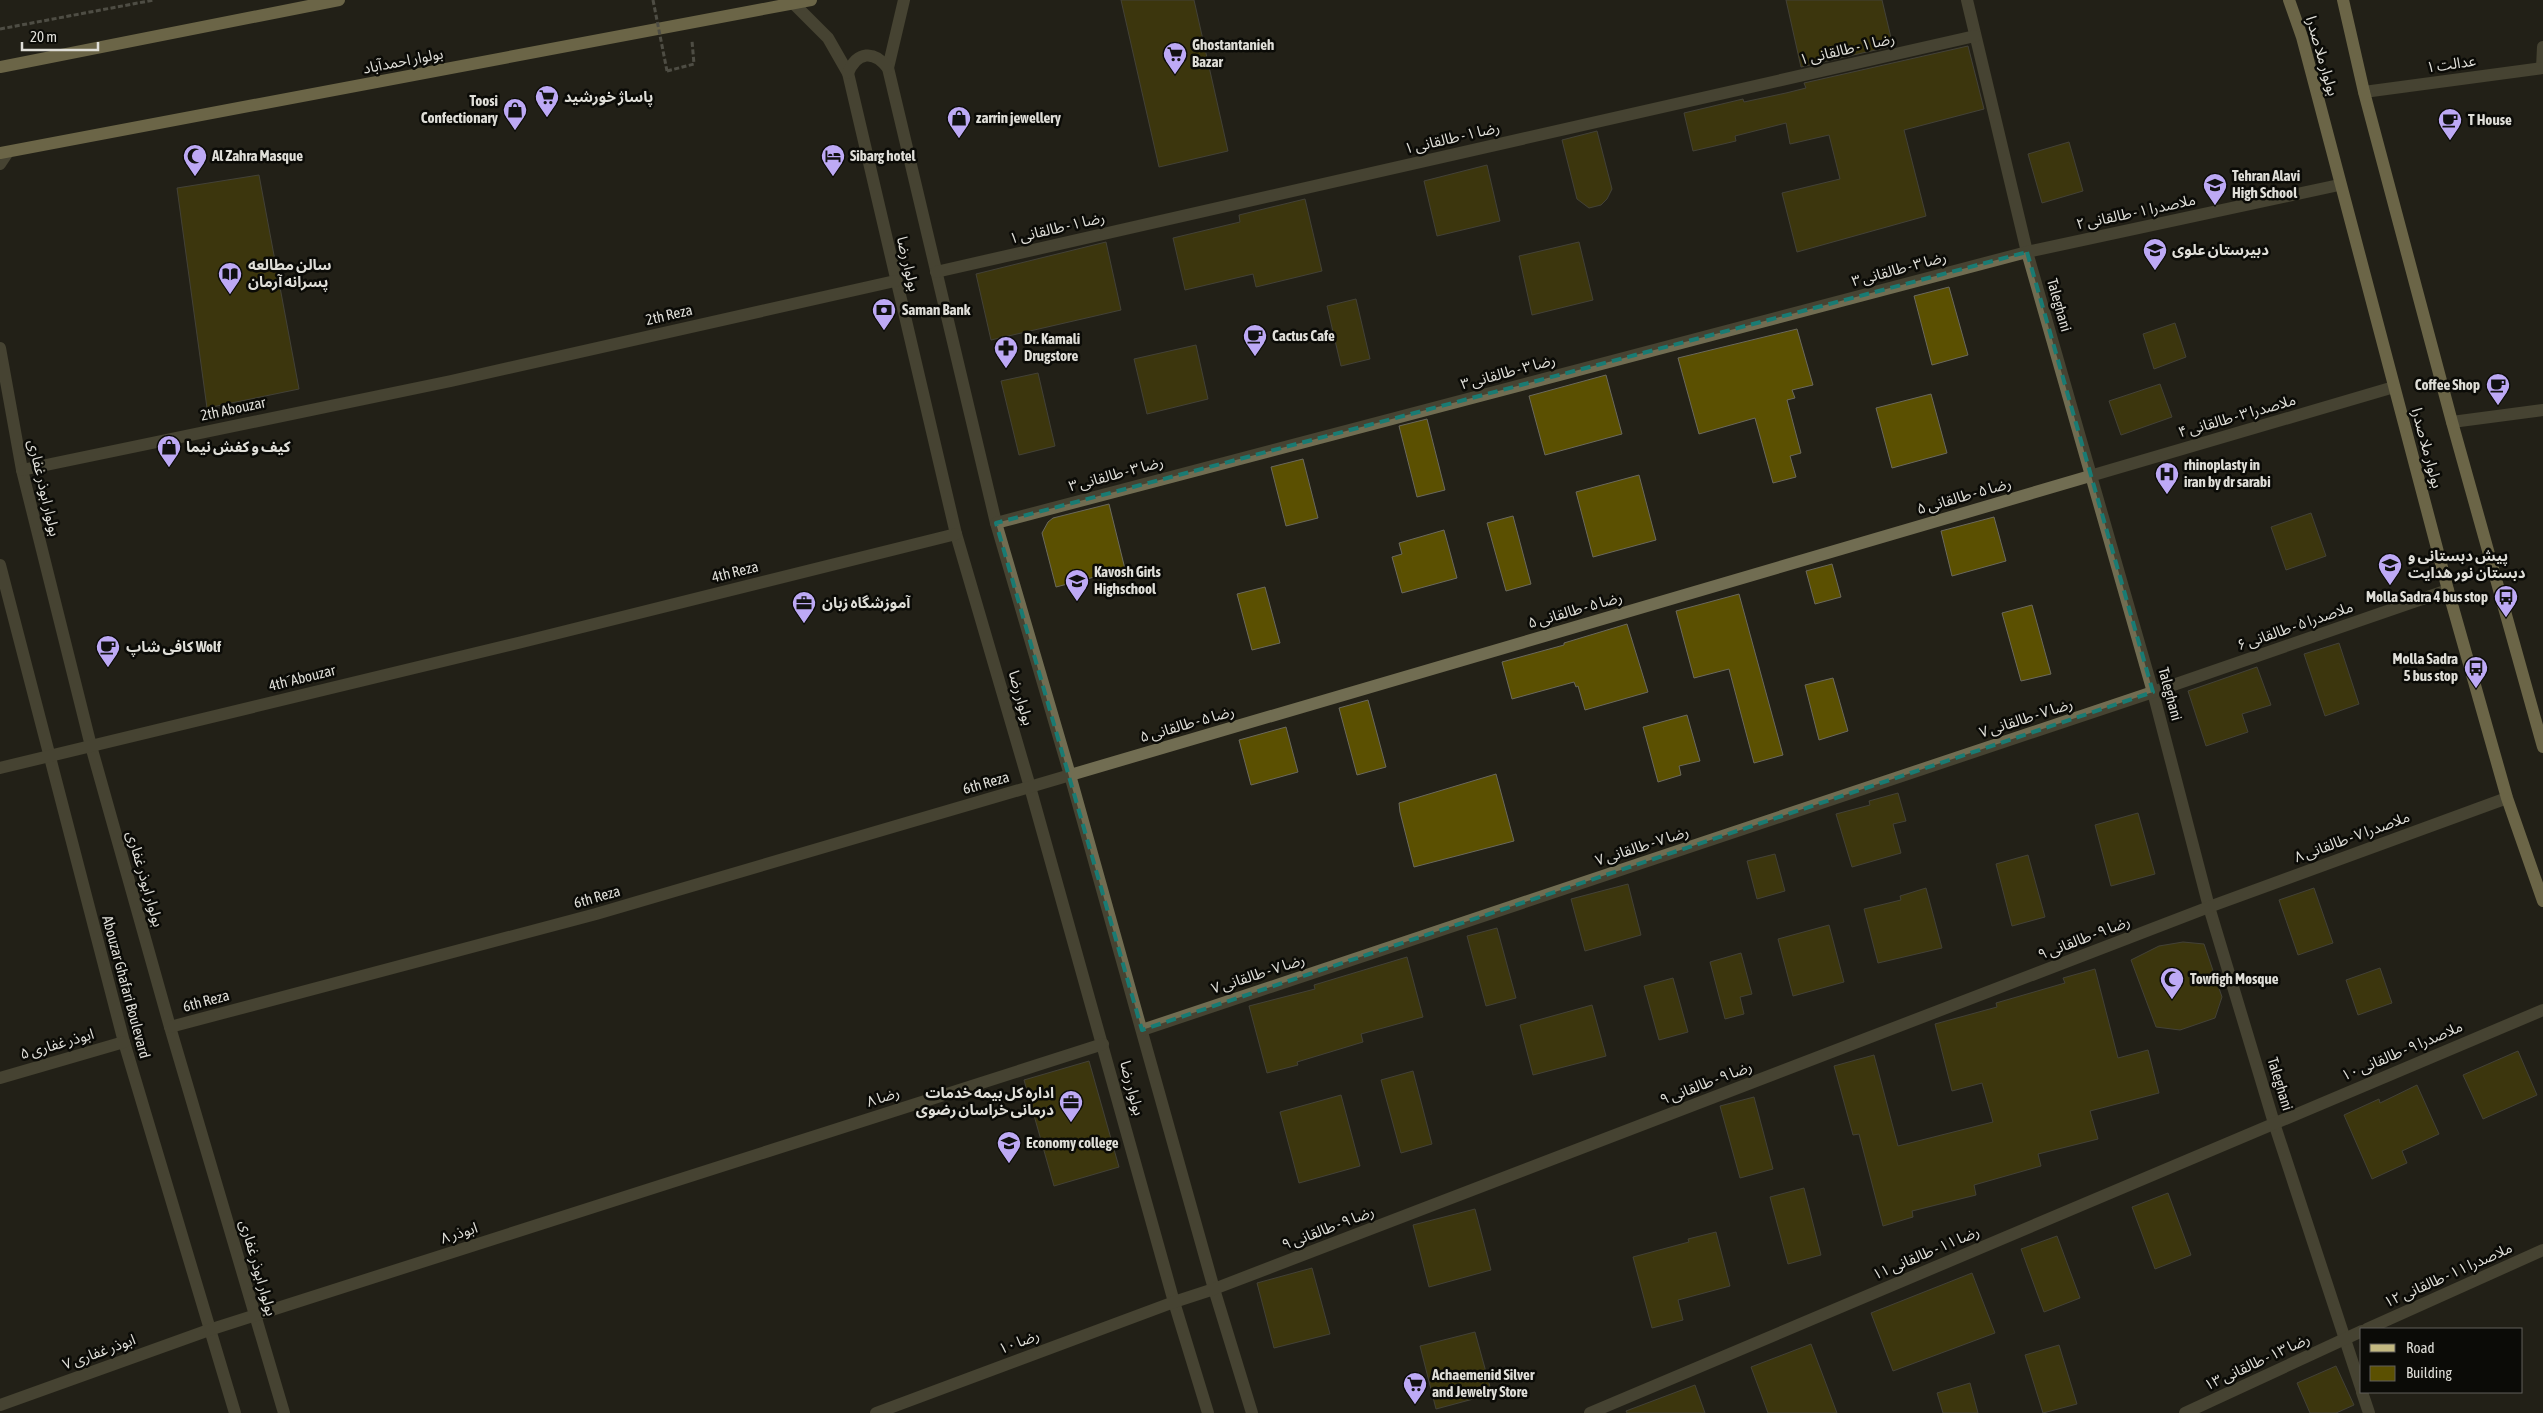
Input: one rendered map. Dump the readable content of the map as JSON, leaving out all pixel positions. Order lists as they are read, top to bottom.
{
  "streets": {
    "main road": ["بولوار ملا صدرا", "بولوار احمدآباد"],
    "street": [
      "رضا ۱ - طالقانی ۱",
      "عدالت ۱",
      "ملاصدرا ۱ - طالقانی ۲",
      "بولوار رضا",
      "رضا ۳ - طالقانی ۳",
      "Taleghani",
      "2th Reza",
      "2th Abouzar",
      "ملاصدرا ۳ - طالقانی ۴",
      "بولوار ابوذر غفاری",
      "رضا ۵ - طالقانی ۵",
      "4th Reza",
      "ملاصدرا ۵ - طالقانی ۶",
      "4th َAbouzar",
      "رضا ۷ - طالقانی ۷",
      "6th Reza",
      "ملاصدرا ۷ - طالقانی ۸",
      "رضا ۹ - طالقانی ۹",
      "Abouzar Ghafari Boulevard",
      "ابوذر غفاری ۵",
      "ملاصدرا ۹ - طالقانی ۱۰",
      "رضا ۸",
      "ابوذر ۸",
      "رضا ۱۱ - طالقانی ۱۱",
      "ملاصدرا ۱۱ - طالقانی ۱۲",
      "رضا ۱۰",
      "ابوذر غفاری ۷",
      "رضا ۱۳ - طالقانی ۱۳"
    ]
  },
  "crossings": [
    ["رضا ۱ - طالقانی ۱", "بولوار رضا"],
    ["رضا ۱ - طالقانی ۱", "Taleghani"],
    ["بولوار ملا صدرا", "عدالت ۱"],
    ["بولوار ملا صدرا", "ملاصدرا ۱ - طالقانی ۲"],
    ["بولوار ملا صدرا", "ملاصدرا ۳ - طالقانی ۴"],
    ["بولوار ملا صدرا", "ملاصدرا ۵ - طالقانی ۶"],
    ["بولوار ملا صدرا", "ملاصدرا ۷ - طالقانی ۸"],
    ["بولوار احمدآباد", "بولوار رضا"],
    ["ملاصدرا ۱ - طالقانی ۲", "رضا ۳ - طالقانی ۳"],
    ["ملاصدرا ۱ - طالقانی ۲", "Taleghani"],
    ["بولوار رضا", "رضا ۳ - طالقانی ۳"],
    ["بولوار رضا", "2th Reza"],
    ["بولوار رضا", "رضا ۵ - طالقانی ۵"],
    ["بولوار رضا", "4th Reza"],
    ["بولوار رضا", "رضا ۷ - طالقانی ۷"],
    ["بولوار رضا", "6th Reza"],
    ["بولوار رضا", "رضا ۹ - طالقانی ۹"],
    ["بولوار رضا", "رضا ۸"],
    ["بولوار رضا", "رضا ۱۰"],
    ["رضا ۳ - طالقانی ۳", "Taleghani"],
    ["Taleghani", "ملاصدرا ۳ - طالقانی ۴"],
    ["Taleghani", "رضا ۵ - طالقانی ۵"],
    ["Taleghani", "ملاصدرا ۵ - طالقانی ۶"],
    ["Taleghani", "رضا ۷ - طالقانی ۷"],
    ["Taleghani", "ملاصدرا ۷ - طالقانی ۸"],
    ["Taleghani", "رضا ۹ - طالقانی ۹"],
    ["Taleghani", "ملاصدرا ۹ - طالقانی ۱۰"],
    ["Taleghani", "رضا ۱۱ - طالقانی ۱۱"],
    ["Taleghani", "رضا ۱۳ - طالقانی ۱۳"],
    ["2th Reza", "2th Abouzar"],
    ["2th Abouzar", "بولوار ابوذر غفاری"],
    ["ملاصدرا ۳ - طالقانی ۴", "رضا ۵ - طالقانی ۵"],
    ["بولوار ابوذر غفاری", "4th َAbouzar"],
    ["بولوار ابوذر غفاری", "6th Reza"],
    ["بولوار ابوذر غفاری", "ابوذر ۸"],
    ["رضا ۵ - طالقانی ۵", "6th Reza"],
    ["4th Reza", "4th َAbouzar"],
    ["ملاصدرا ۵ - طالقانی ۶", "رضا ۷ - طالقانی ۷"],
    ["4th َAbouzar", "Abouzar Ghafari Boulevard"],
    ["ملاصدرا ۷ - طالقانی ۸", "رضا ۹ - طالقانی ۹"],
    ["رضا ۹ - طالقانی ۹", "رضا ۱۰"],
    ["Abouzar Ghafari Boulevard", "ابوذر غفاری ۵"],
    ["Abouzar Ghafari Boulevard", "ابوذر ۸"],
    ["Abouzar Ghafari Boulevard", "ابوذر غفاری ۷"],
    ["ملاصدرا ۹ - طالقانی ۱۰", "رضا ۱۱ - طالقانی ۱۱"],
    ["رضا ۸", "ابوذر ۸"],
    ["ابوذر ۸", "ابوذر غفاری ۷"]
  ],
  "places": {
    "supermarket": ["Ghostantanieh Bazar", "پاساژ خورشید", "Achaemenid Silver and Jewelry Store"],
    "shop": ["Toosi Confectionary", "zarrin jewellery", "کیف و کفش نیما"],
    "cafe": [
      "T House",
      "Cactus Cafe",
      "Coffee Shop",
      "کافی شاپ Wolf"
    ],
    "mosque": ["Al Zahra Masque", "Towfigh Mosque"],
    "hotel": ["Sibarg hotel"],
    "school or university": [
      "Tehran Alavi High School",
      "دبیرستان علوی",
      "پیش دبستانی و دبستان نور هدایت",
      "Kavosh Girls Highschool",
      "Economy college"
    ],
    "library": ["سالن مطالعه پسرانه آرمان"],
    "bank": ["Saman Bank"],
    "pharmacy": ["Dr. Kamali Drugstore"],
    "hospital": ["rhinoplasty in iran by dr sarabi"],
    "bus stop": ["Molla Sadra 4 bus stop", "Molla Sadra 5 bus stop"],
    "office": ["آموزشگاه زبان", "اداره کل بیمه خدمات درمانی خراسان رضوی"]
  },
  "legend": ["Road", "Building"],
  "scale_bar": "20 m"
}
